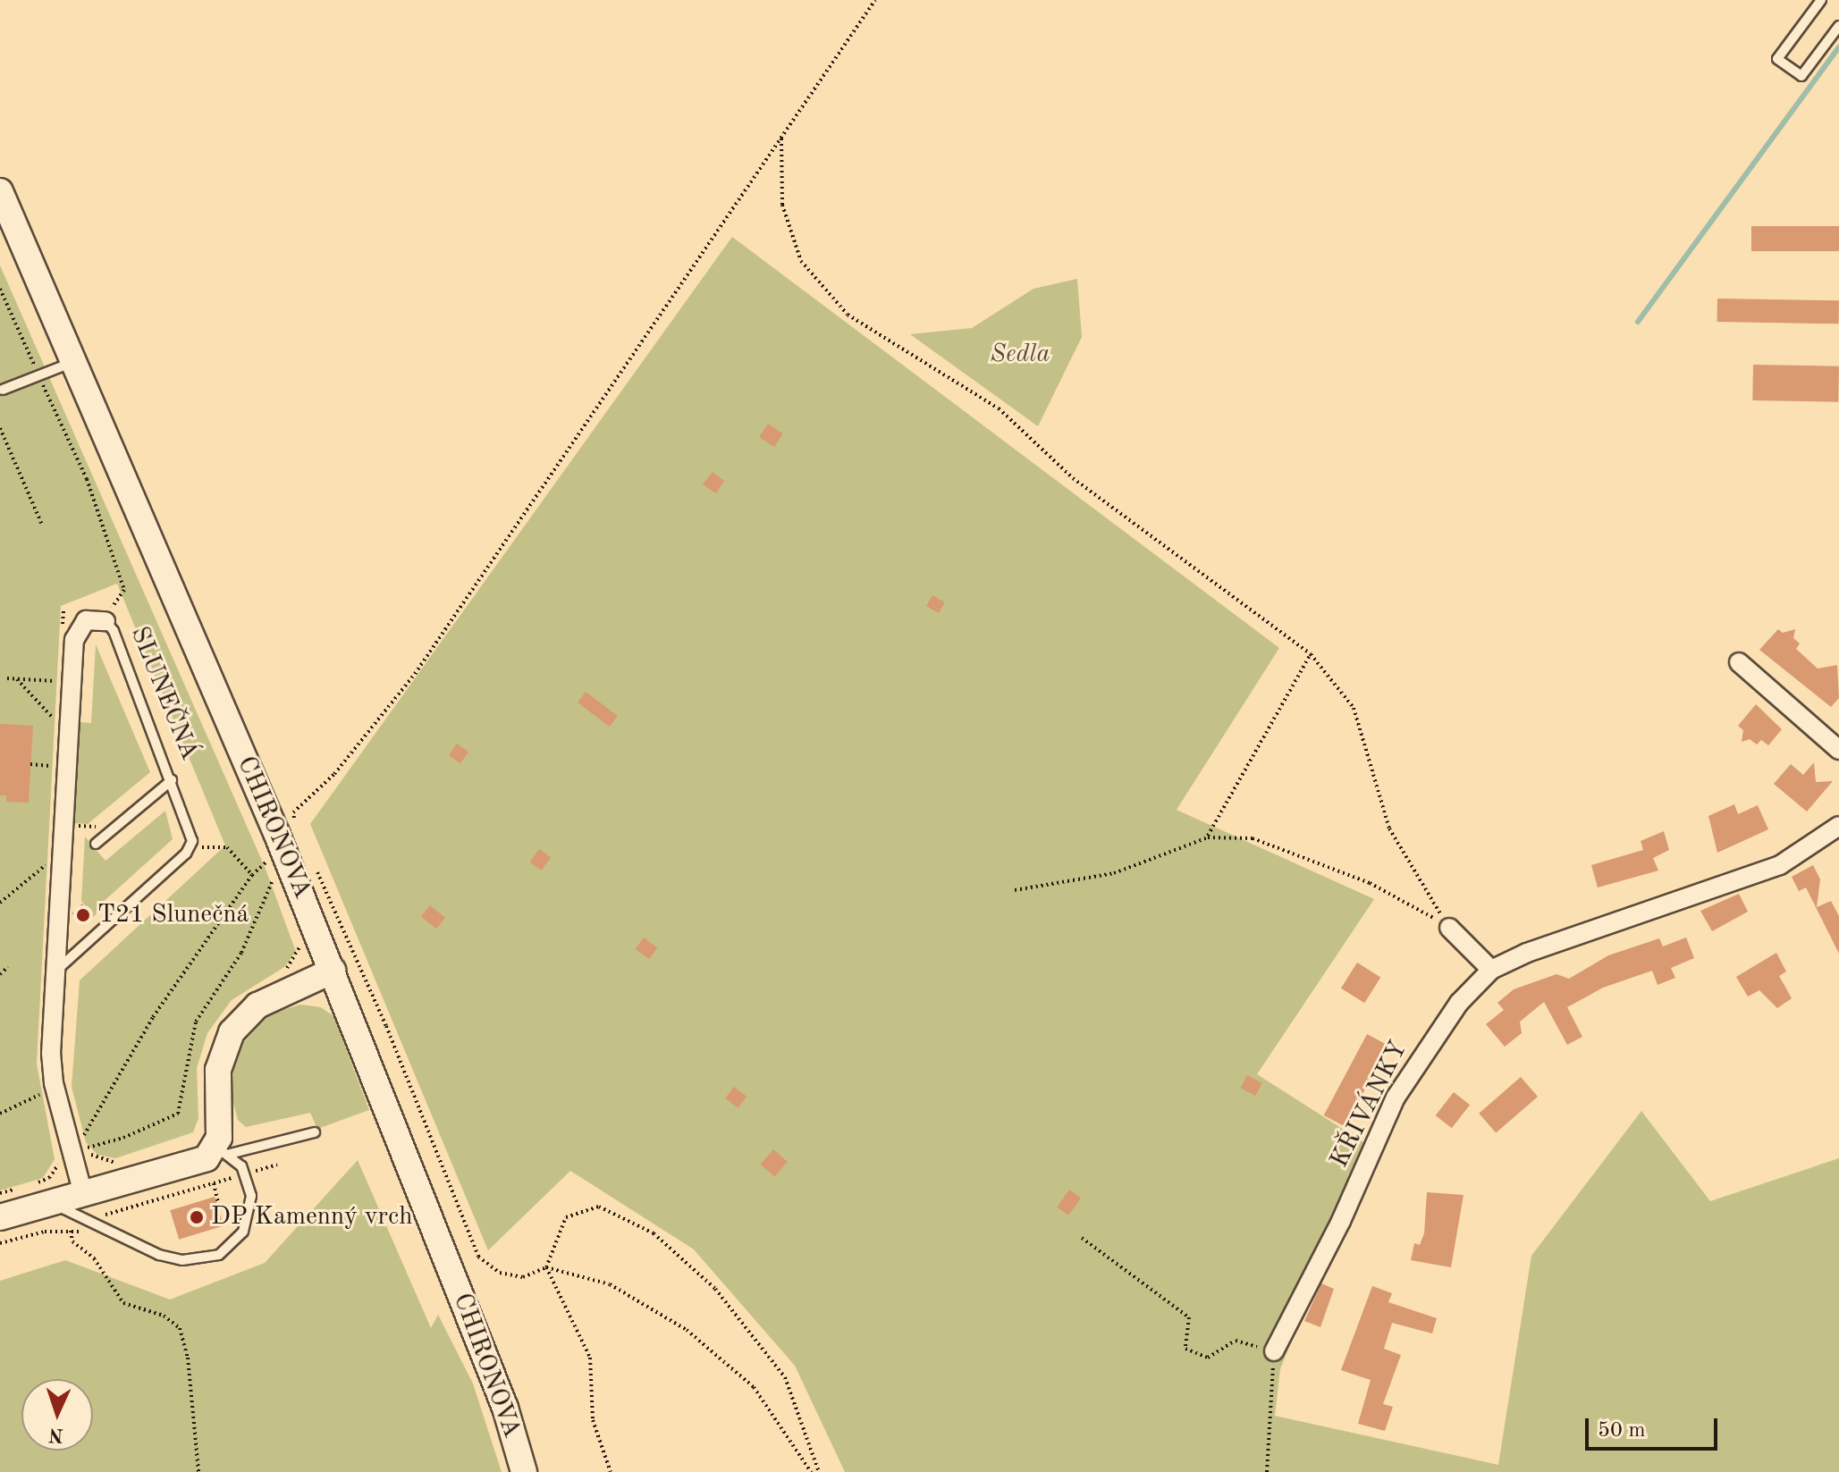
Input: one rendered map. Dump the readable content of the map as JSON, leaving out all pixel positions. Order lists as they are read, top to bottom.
{
  "streets": {
    "street": ["SLUNEČNÁ", "CHIRONOVA", "KŘIVÁNKY"]
  },
  "parks": ["Sedla"],
  "places": ["T21 Slunečná", "DP Kamenný vrch"],
  "scale_bar": "50 m",
  "north": "bottom"
}
